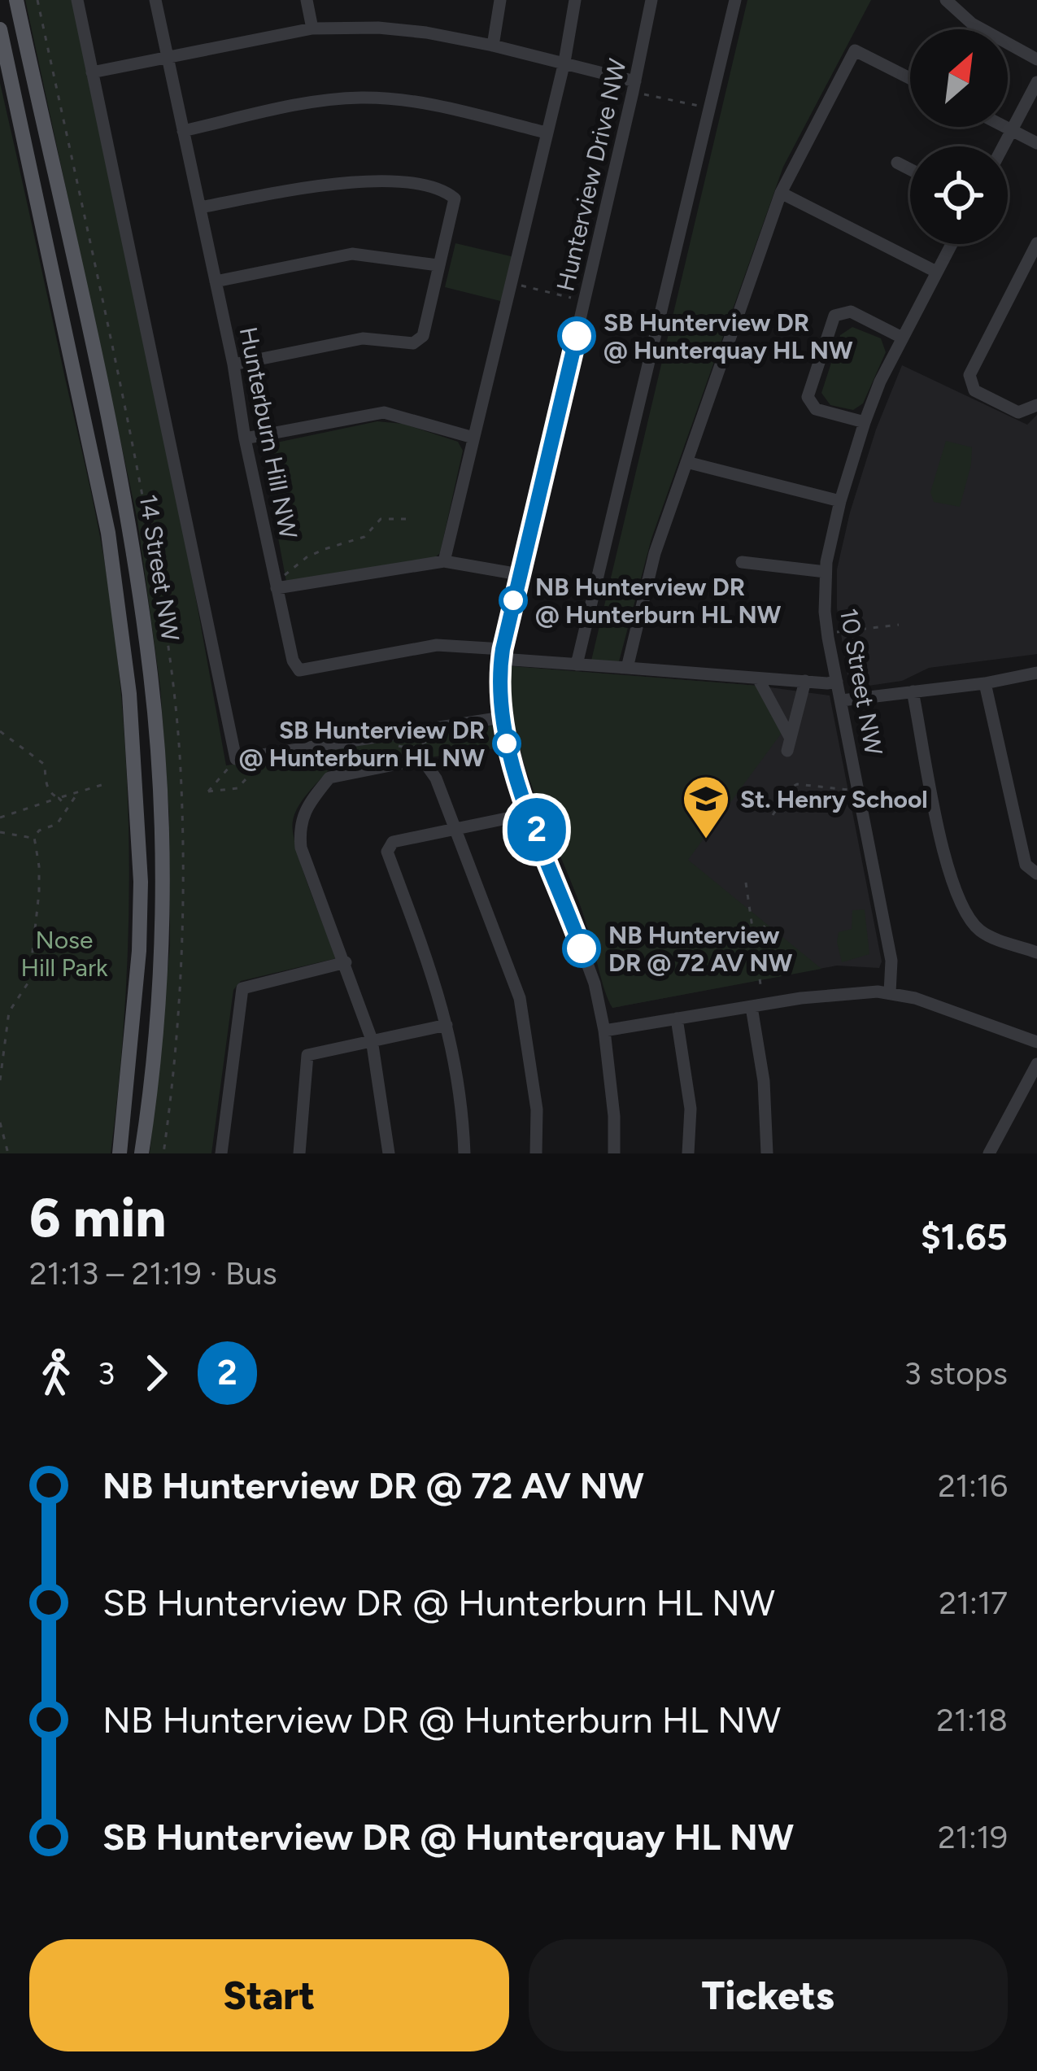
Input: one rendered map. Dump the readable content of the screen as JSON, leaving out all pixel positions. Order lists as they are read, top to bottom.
{
  "streets": {
    "main road": ["14 Street NW"],
    "street": ["Hunterview Drive NW", "Hunterburn Hill NW", "10 Street NW"]
  },
  "crossings": [
    ["Hunterview Drive NW", "Hunterburn Hill NW"]
  ],
  "parks": ["Nose Hill Park"],
  "places": {
    "other": [
      "SB Hunterview DR @ Hunterquay HL NW",
      "NB Hunterview DR @ Hunterburn HL NW",
      "SB Hunterview DR @ Hunterburn HL NW",
      "NB Hunterview DR @ 72 AV NW"
    ],
    "school or university": ["St. Henry School"]
  },
  "lines": ["bus line 2"],
  "north": "top right",
  "page": {
    "on_map": "2",
    "heading": ["6 min", "21:13 – 21:19 · Bus", "$1.65"],
    "legs": ["3", "2", "3 stops"],
    "list": [
      {
        "name": "NB Hunterview DR @ 72 AV NW",
        "value": "21:16"
      },
      {
        "name": "SB Hunterview DR @ Hunterburn HL NW",
        "value": "21:17"
      },
      {
        "name": "NB Hunterview DR @ Hunterburn HL NW",
        "value": "21:18"
      },
      {
        "name": "SB Hunterview DR @ Hunterquay HL NW",
        "value": "21:19"
      }
    ],
    "buttons": ["Start", "Tickets"]
  }
}
